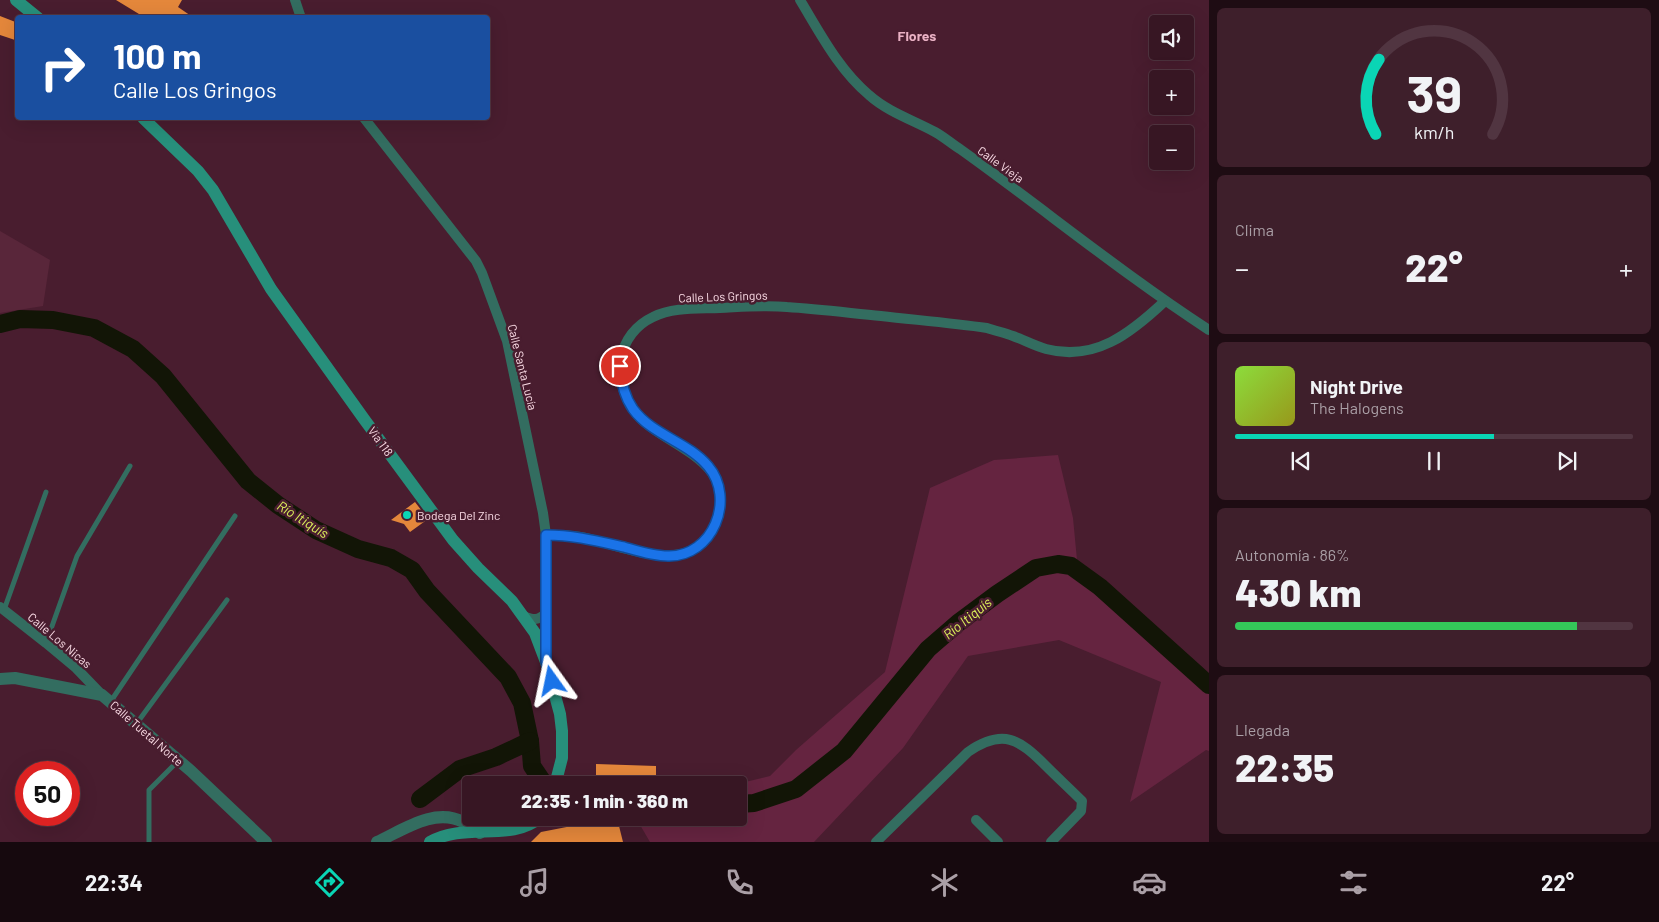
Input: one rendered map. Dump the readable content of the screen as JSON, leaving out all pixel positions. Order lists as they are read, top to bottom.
{
  "streets": {
    "main road": ["Vía 118"],
    "street": [
      "Calle Vieja",
      "Calle Los Gringos",
      "Calle Santa Lucía",
      "Calle Los Nicas",
      "Calle Tuetal Norte"
    ]
  },
  "crossings": [
    ["Calle Vieja", "Calle Los Gringos"],
    ["Calle Los Gringos", "Calle Santa Lucía"],
    ["Calle Santa Lucía", "Vía 118"],
    ["Calle Los Nicas", "Calle Tuetal Norte"]
  ],
  "districts": ["Flores"],
  "water": ["Río Itiquís"],
  "places": ["Bodega Del Zinc"],
  "page": {
    "map_buttons": ["+", "−"],
    "turn": ["100 m", "Calle Los Gringos"],
    "tile": [
      "Clima",
      ["Autonomía · 86%", "430 km"],
      ["Llegada", "22:35"]
    ],
    "heat": ["−", "22°", "+"],
    "song": ["Night Drive", "The Halogens"],
    "limit": "50",
    "trip": "22:35 · 1 min · 360 m",
    "tabs": ["22:34", "22°"],
    "gauge": ["39", "km/h"]
  }
}
